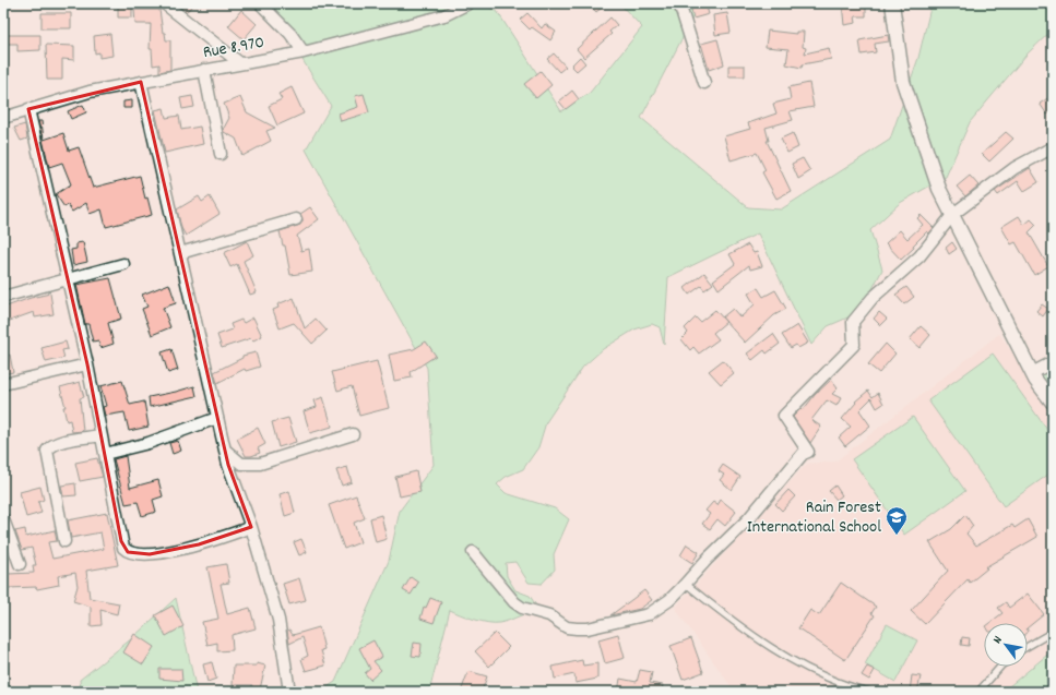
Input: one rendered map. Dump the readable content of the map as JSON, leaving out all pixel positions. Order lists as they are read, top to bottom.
{
  "streets": {
    "street": ["Rue 8.970"]
  },
  "places": {
    "school or university": ["Rain Forest International School"]
  },
  "north": "top left"
}
